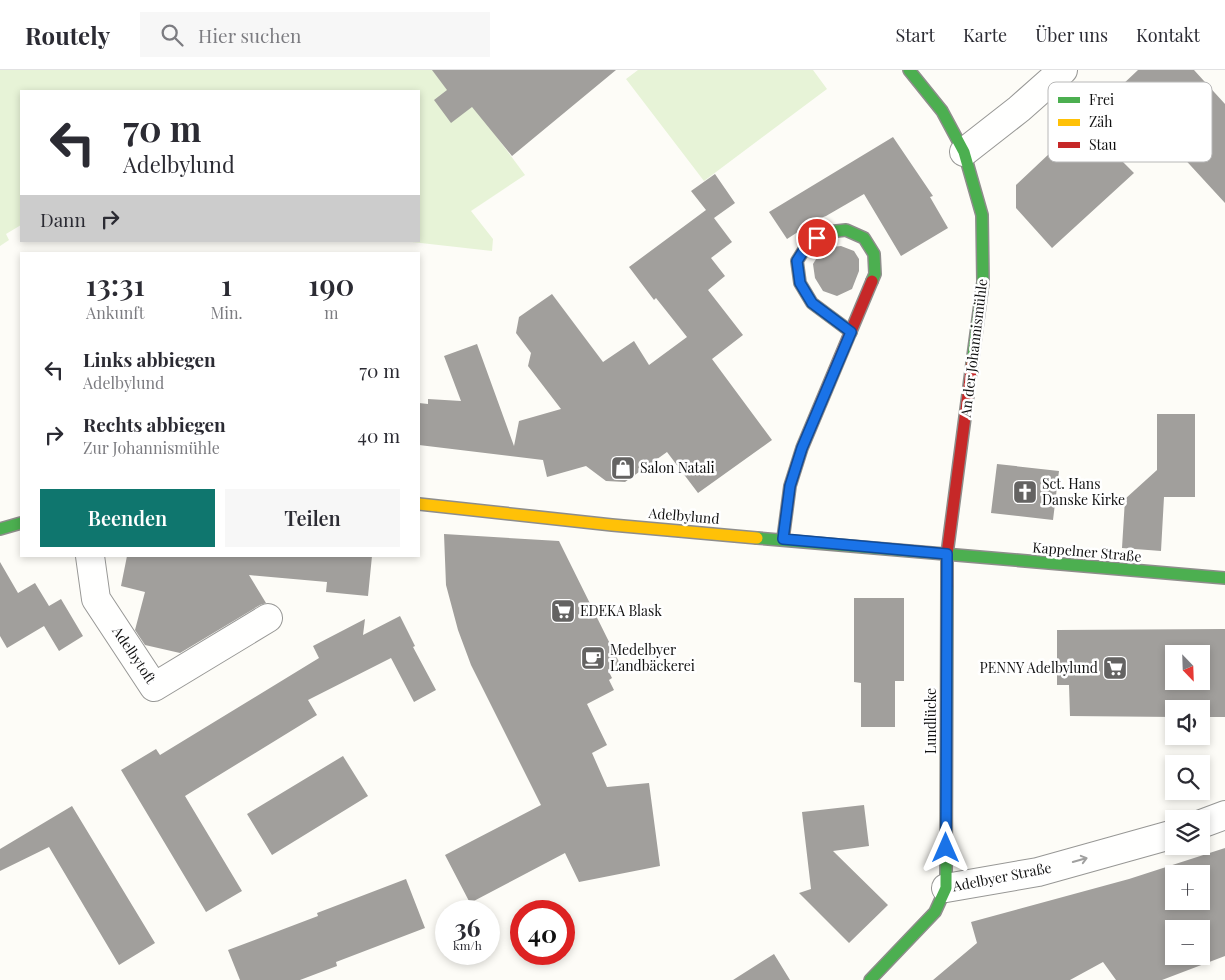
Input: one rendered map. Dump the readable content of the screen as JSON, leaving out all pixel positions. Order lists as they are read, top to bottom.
{
  "streets": {
    "street": [
      "An der Johannismühle",
      "Adelbylund",
      "Kappelner Straße",
      "Adelbytoft",
      "Lundlücke",
      "Adelbyer Straße"
    ]
  },
  "crossings": [
    ["An der Johannismühle", "Adelbylund"],
    ["An der Johannismühle", "Kappelner Straße"],
    ["An der Johannismühle", "Lundlücke"],
    ["Adelbylund", "Kappelner Straße"],
    ["Adelbylund", "Lundlücke"],
    ["Kappelner Straße", "Lundlücke"],
    ["Lundlücke", "Adelbyer Straße"]
  ],
  "one_way": ["Adelbyer Straße"],
  "places": {
    "shop": ["Salon Natali"],
    "church": ["Sct. Hans Danske Kirke"],
    "supermarket": ["EDEKA Blask", "PENNY Adelbylund"],
    "cafe": ["Medelbyer Landbäckerei"]
  },
  "legend": ["Frei", "Zäh", "Stau"],
  "north": "bottom right",
  "page": {
    "header": "Routely",
    "search": "Hier suchen",
    "nav": [
      "Start",
      "Karte",
      "Über uns",
      "Kontakt"
    ],
    "turn": ["70 m", "Adelbylund"],
    "then": "Dann",
    "eta": [
      "13:31",
      "Ankunft",
      "1",
      "Min.",
      "190",
      "m"
    ],
    "list": [
      {
        "name": "Links abbiegen",
        "note": "Adelbylund",
        "value": "70 m"
      },
      {
        "name": "Rechts abbiegen",
        "note": "Zur Johannismühle",
        "value": "40 m"
      }
    ],
    "buttons": ["Beenden", "Teilen"],
    "map_buttons": ["+", "−"],
    "speed": "36 km/h",
    "limit": "40"
  }
}
